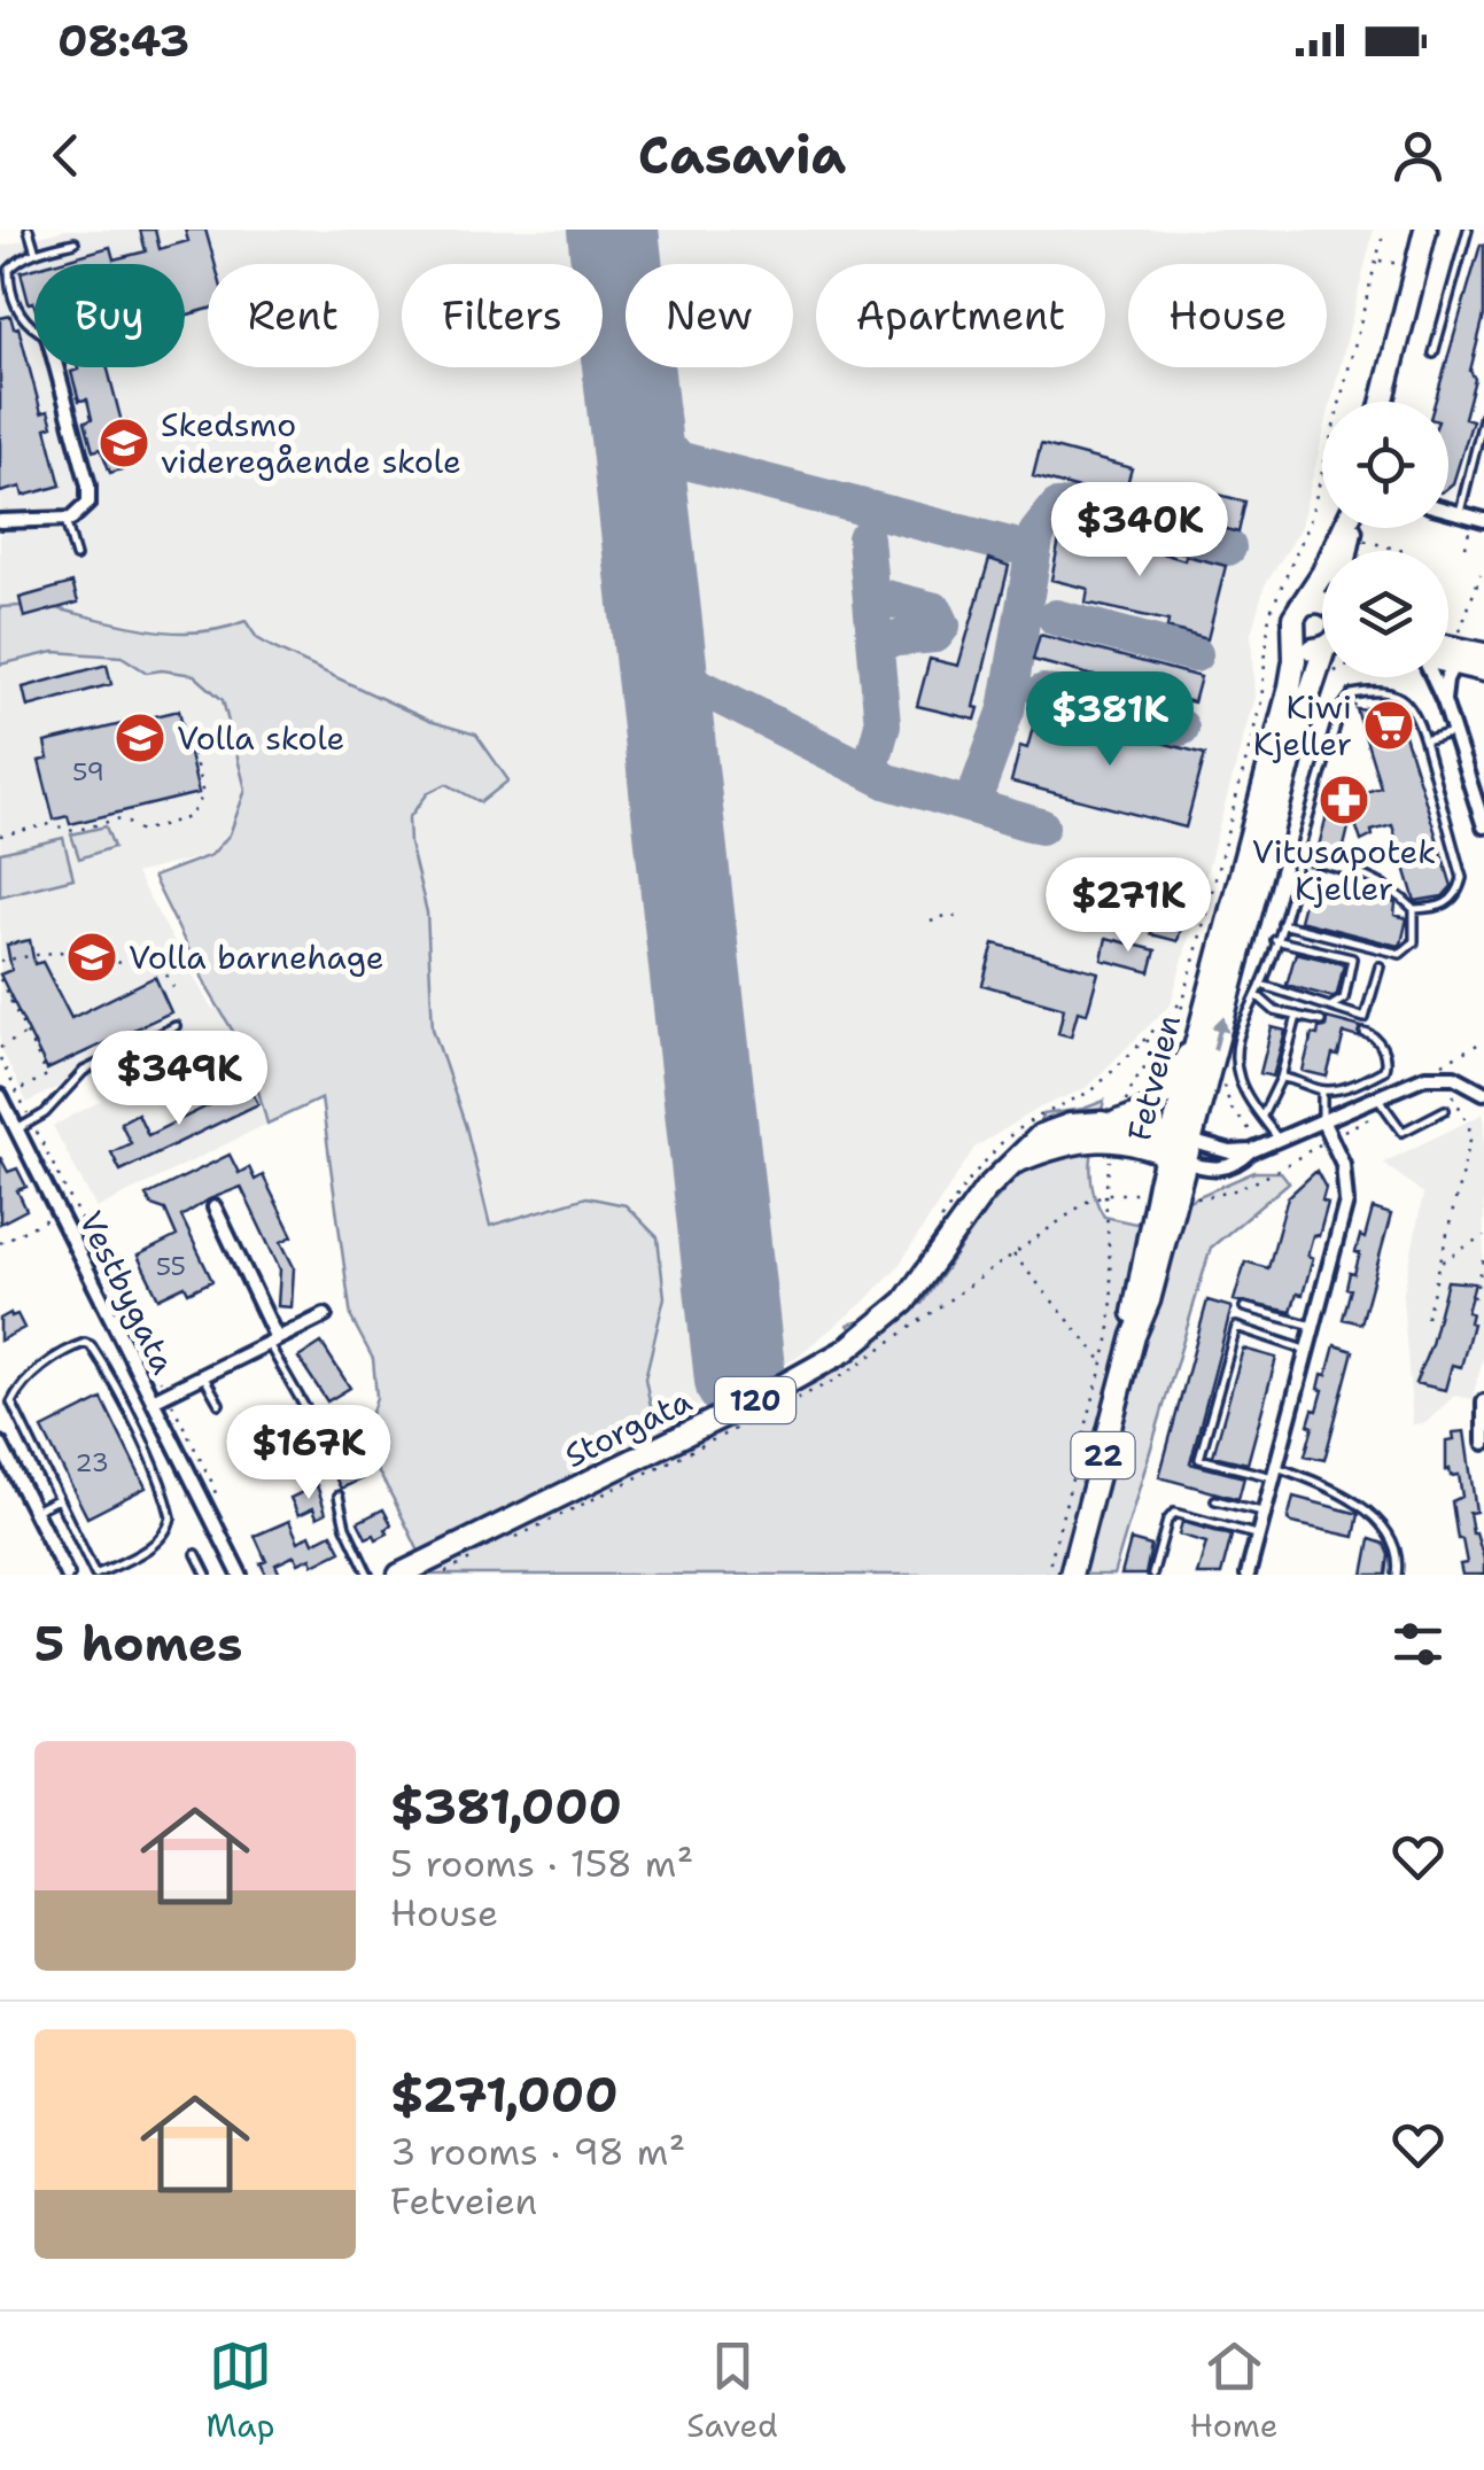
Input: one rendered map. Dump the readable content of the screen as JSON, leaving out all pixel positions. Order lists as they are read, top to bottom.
{
  "streets": {
    "main road": [
      "Fetveien",
      "120",
      "Storgata",
      "22"
    ],
    "street": ["Vestbygata"]
  },
  "crossings": [
    ["Fetveien", "Storgata"],
    ["Fetveien", "22"]
  ],
  "places": {
    "school or university": ["Skedsmo videregående skole", "Volla skole", "Volla barnehage"],
    "supermarket": ["Kiwi Kjeller"],
    "pharmacy": ["Vitusapotek Kjeller"]
  },
  "house_numbers": ["59", "55", "23"],
  "page": {
    "status": "08:43",
    "header": "Casavia",
    "chip": [
      "Buy",
      "Rent",
      "Filters",
      "New",
      "Apartment",
      "House"
    ],
    "price": [
      "$340K",
      "$381K",
      "$271K",
      "$349K",
      "$167K"
    ],
    "heading": "5 homes",
    "list": [
      {
        "name": "$381,000",
        "note": "5 rooms · 158 m² · House"
      },
      {
        "name": "$271,000",
        "note": "3 rooms · 98 m² · Fetveien"
      }
    ],
    "tabs": ["Map", "Saved", "Home"]
  }
}
